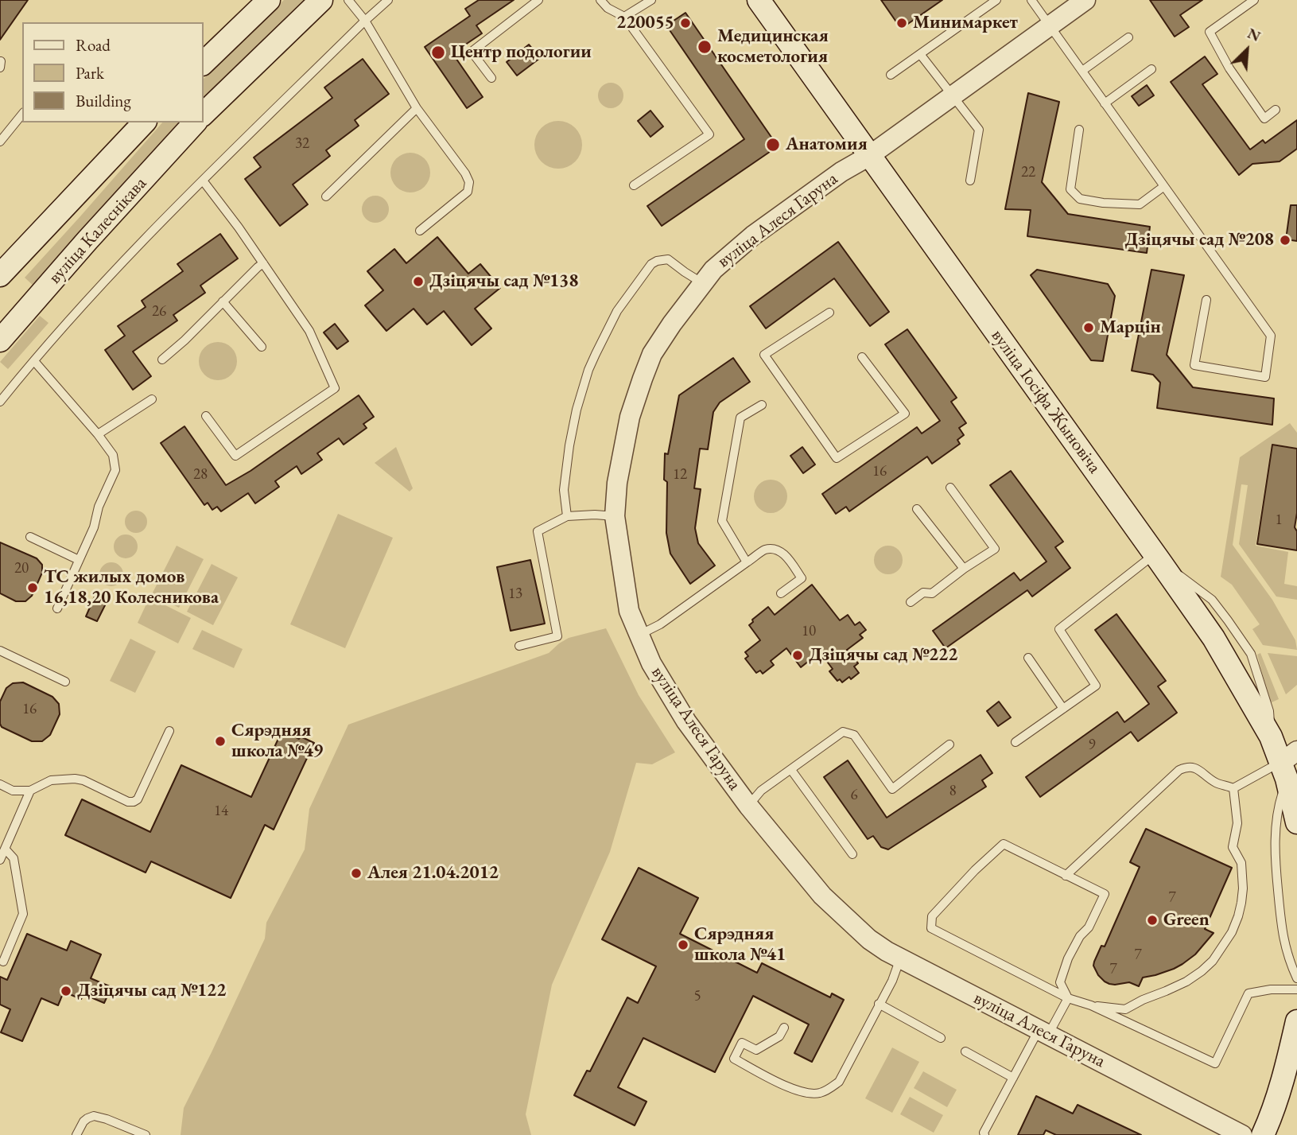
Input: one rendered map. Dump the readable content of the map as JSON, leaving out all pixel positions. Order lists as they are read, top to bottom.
{
  "streets": {
    "main road": ["вуліца Калеснікава", "вуліца Іосіфа Жыновіча"],
    "street": ["вуліца Алеся Гаруна"]
  },
  "crossings": [
    ["вуліца Алеся Гаруна", "вуліца Іосіфа Жыновіча"]
  ],
  "places": [
    "220055",
    "Минимаркет",
    "Медицинская косметология",
    "Центр подологии",
    "Анатомия",
    "Дзіцячы сад №208",
    "Дзіцячы сад №138",
    "Марцін",
    "ТС жилых домов 16,18,20 Колесникова",
    "Дзіцячы сад №222",
    "Сярэдняя школа №49",
    "Алея 21.04.2012",
    "Green",
    "Сярэдняя школа №41",
    "Дзіцячы сад №122"
  ],
  "house_numbers": [
    "32",
    "22",
    "26",
    "16",
    "28",
    "12",
    "1",
    "20",
    "13",
    "10",
    "16",
    "9",
    "8",
    "6",
    "14",
    "7",
    "7",
    "7",
    "5"
  ],
  "legend": ["Road", "Park", "Building"],
  "north": "top right"
}
